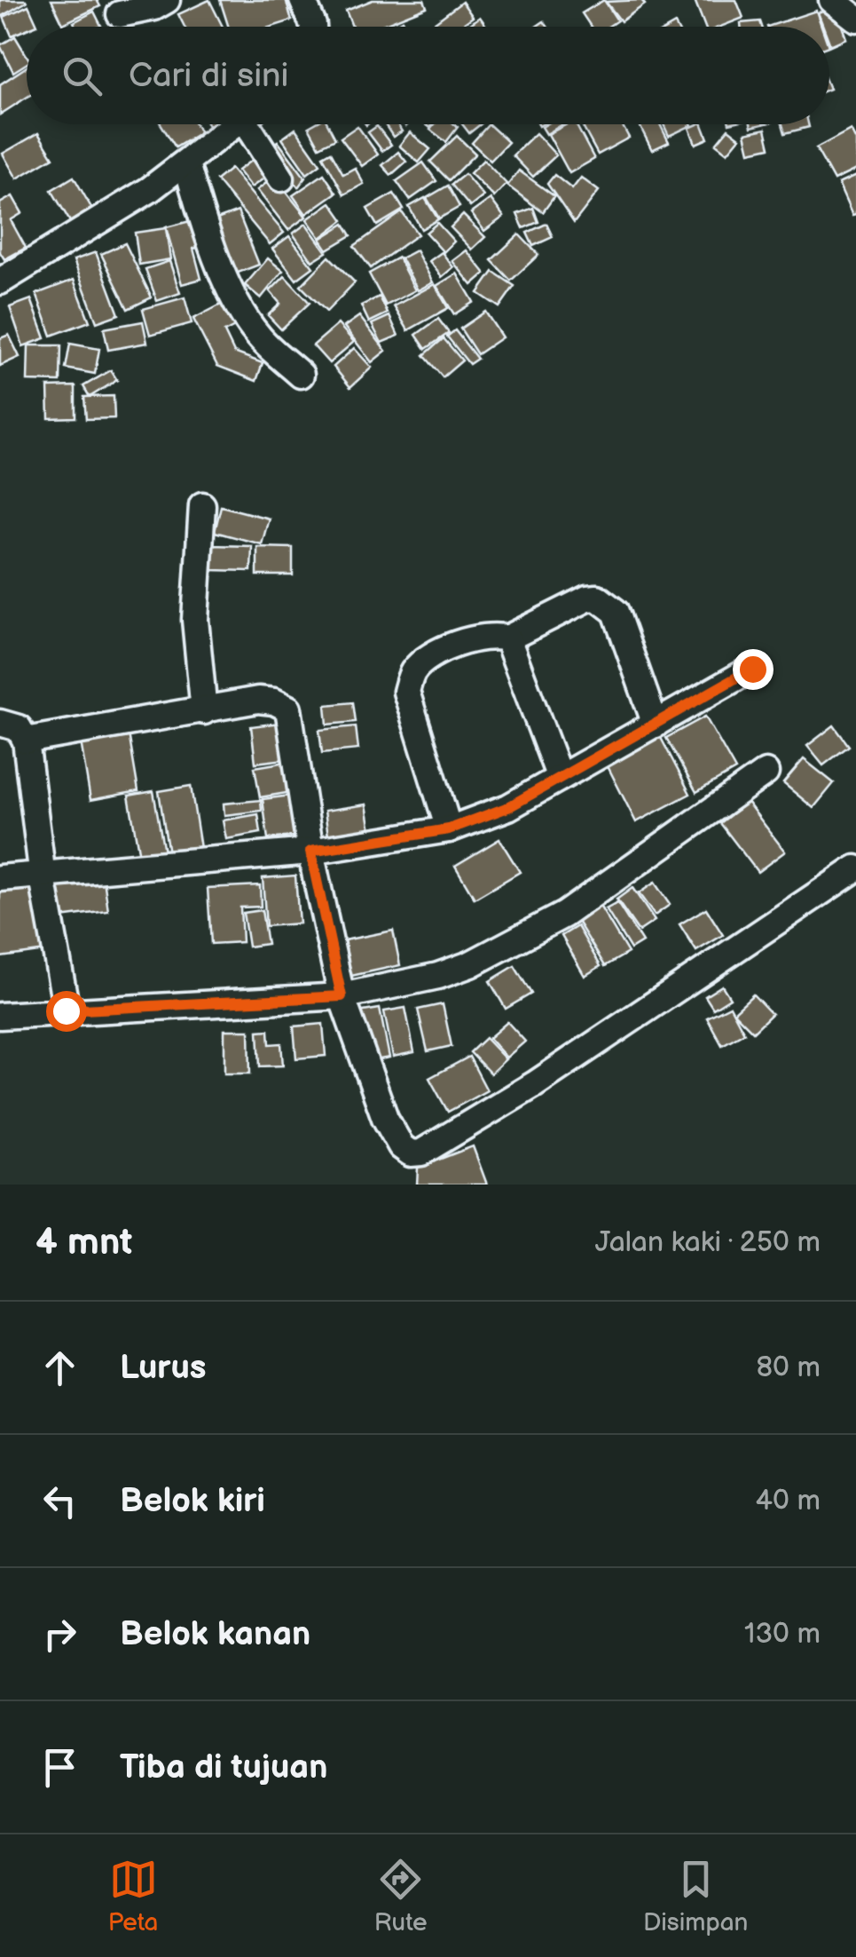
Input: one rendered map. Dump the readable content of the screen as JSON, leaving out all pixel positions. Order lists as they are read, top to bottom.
{
  "page": {
    "search": "Cari di sini",
    "heading": ["4 mnt", "Jalan kaki · 250 m"],
    "list": [
      ["Lurus", "80 m"],
      ["Belok kiri", "40 m"],
      ["Belok kanan", "130 m"],
      "Tiba di tujuan"
    ],
    "nav": ["Peta", "Rute", "Disimpan"]
  }
}
